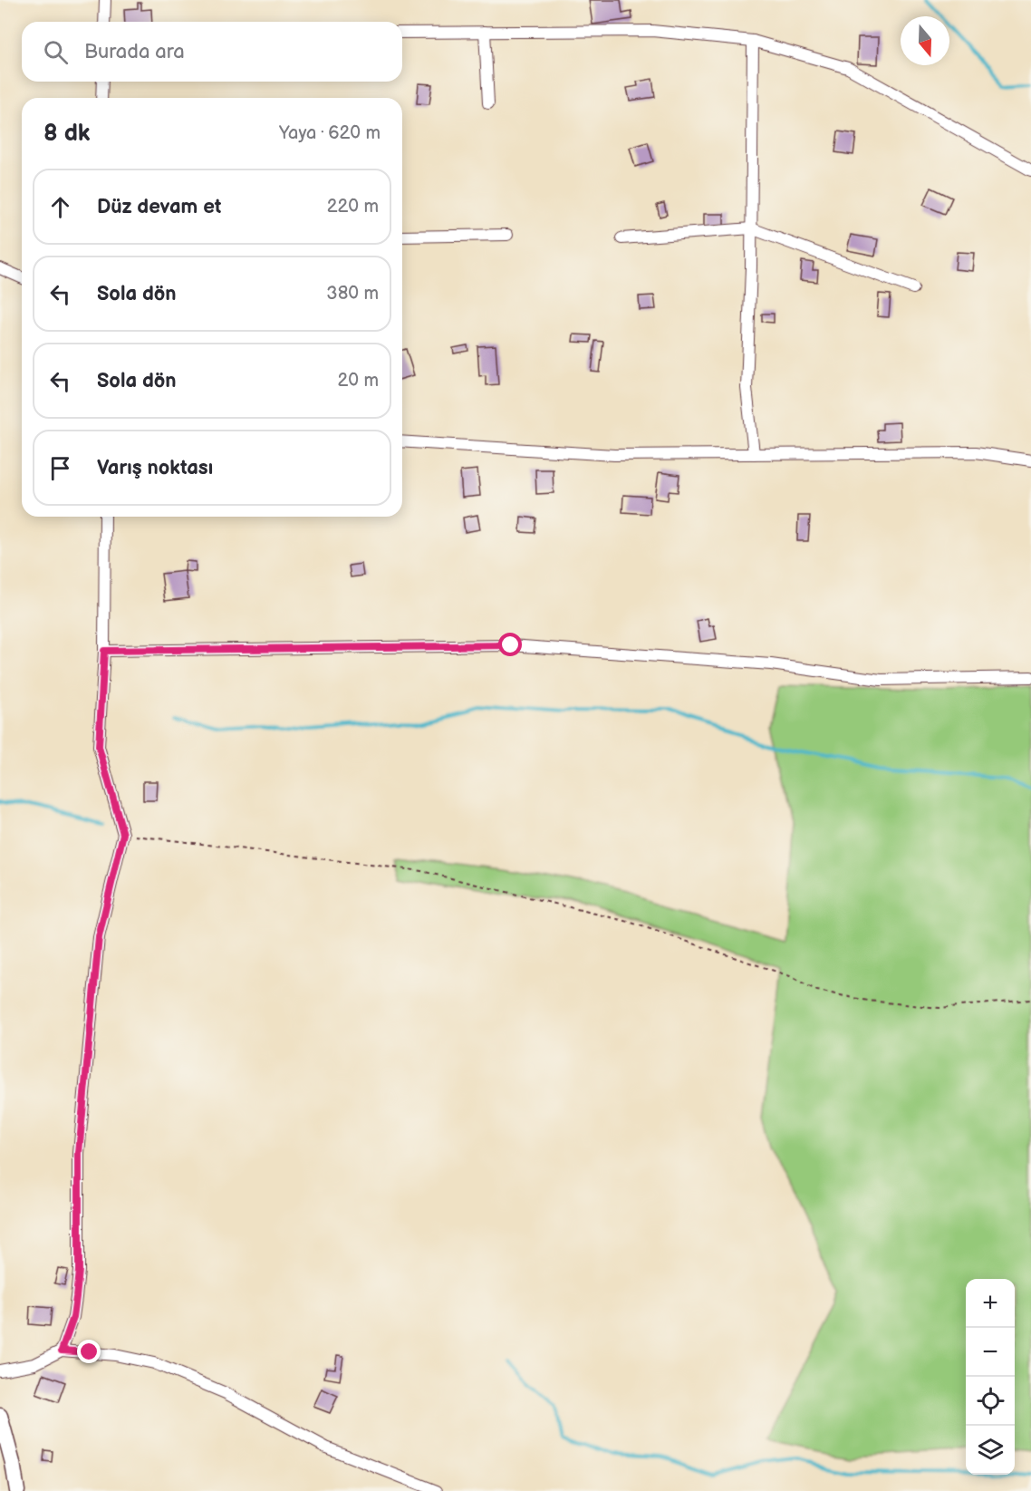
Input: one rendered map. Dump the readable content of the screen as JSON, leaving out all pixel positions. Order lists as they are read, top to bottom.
{
  "north": "bottom",
  "page": {
    "search": "Burada ara",
    "heading": ["8 dk", "Yaya · 620 m"],
    "list": [
      ["Düz devam et", "220 m"],
      ["Sola dön", "380 m"],
      ["Sola dön", "20 m"],
      "Varış noktası"
    ],
    "map_buttons": ["+", "−"]
  }
}
